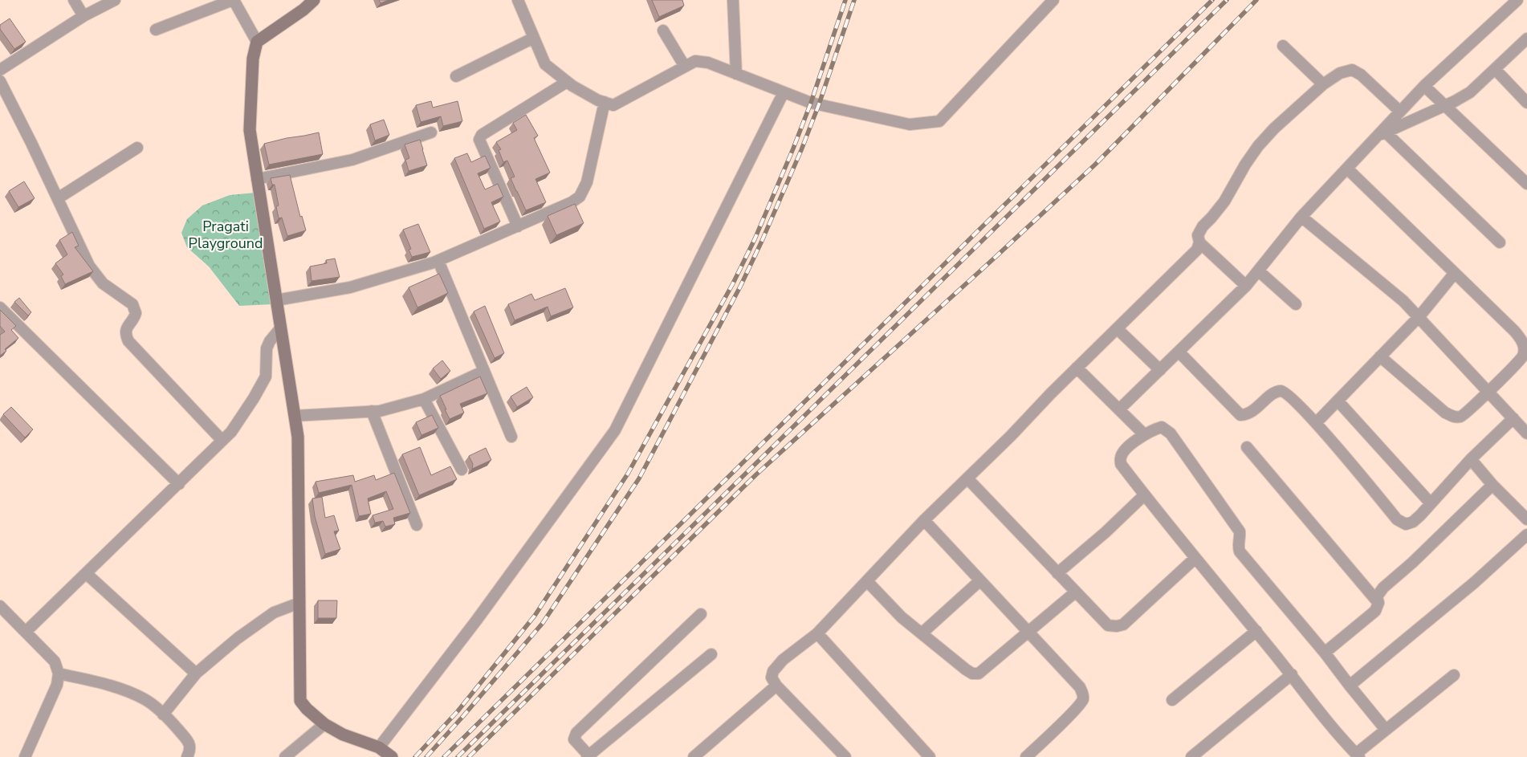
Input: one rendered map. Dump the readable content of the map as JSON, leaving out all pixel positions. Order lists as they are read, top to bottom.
{
  "parks": ["Pragati Playground"]
}
